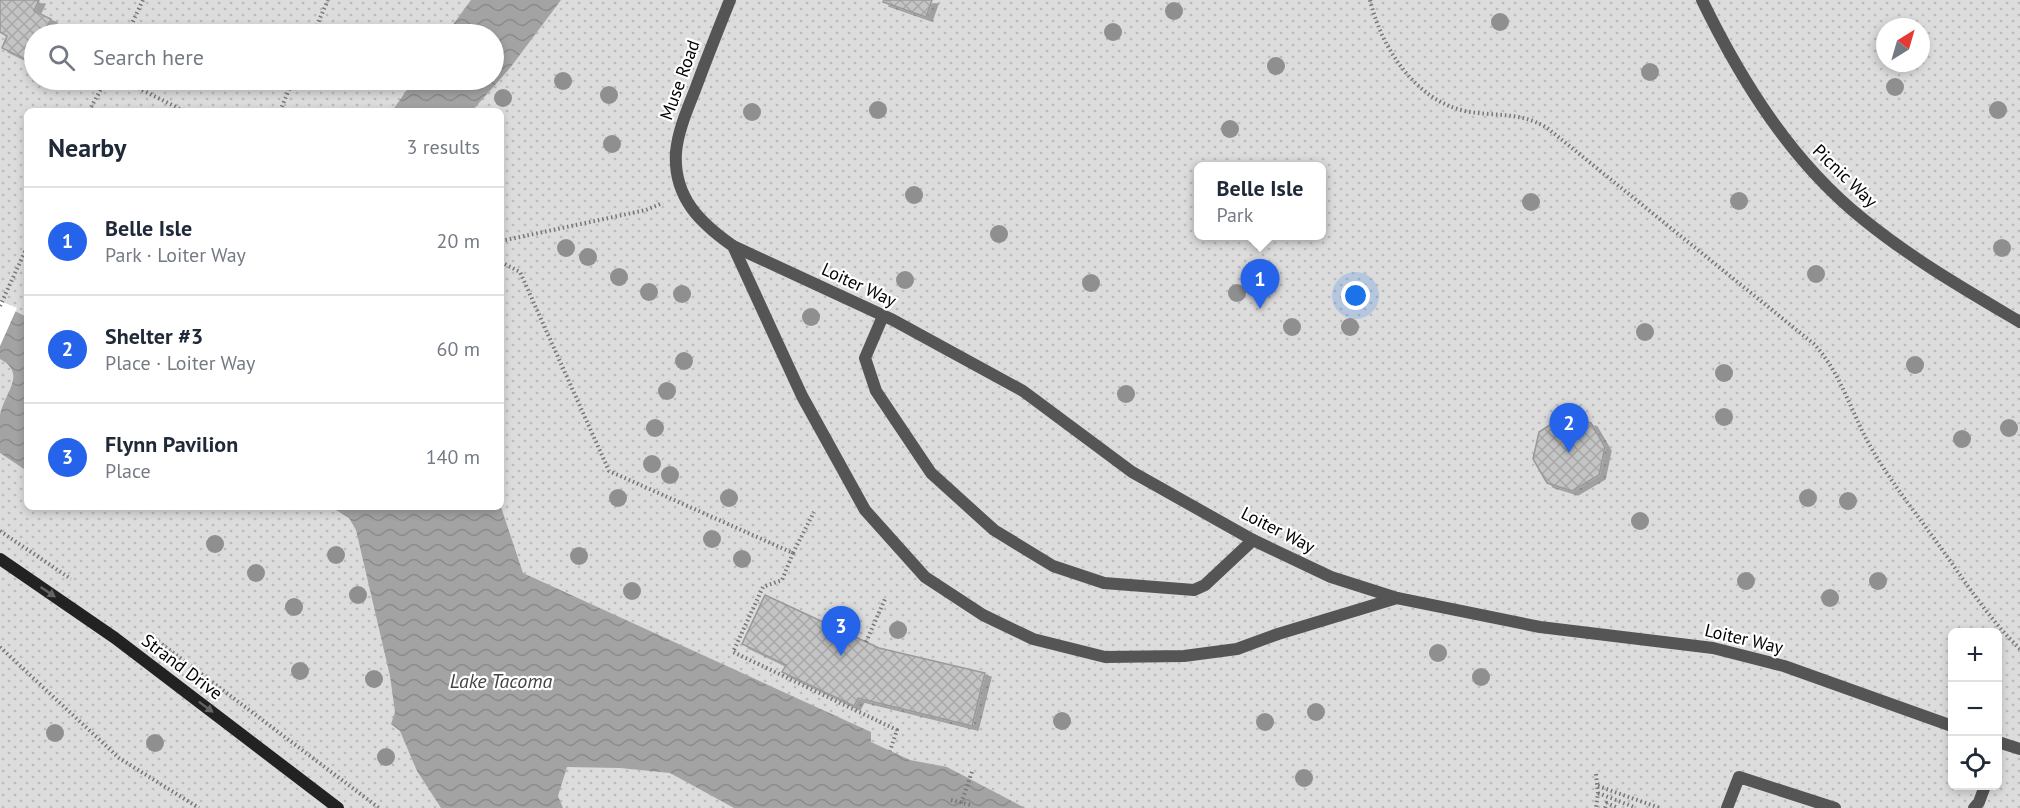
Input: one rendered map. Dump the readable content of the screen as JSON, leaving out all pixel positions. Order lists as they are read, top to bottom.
{
  "streets": {
    "street": [
      "Muse Road",
      "Picnic Way",
      "Loiter Way",
      "Strand Drive"
    ]
  },
  "crossings": [
    ["Muse Road", "Loiter Way"]
  ],
  "one_way": ["Strand Drive"],
  "water": ["Lake Tacoma"],
  "north": "top right",
  "page": {
    "search": "Search here",
    "heading": ["Nearby", "3 results"],
    "popup": ["Belle Isle", "Park"],
    "list": [
      {
        "mark": "1",
        "name": "Belle Isle",
        "note": "Park · Loiter Way",
        "value": "20 m"
      },
      {
        "mark": "2",
        "name": "Shelter #3",
        "note": "Place · Loiter Way",
        "value": "60 m"
      },
      {
        "mark": "3",
        "name": "Flynn Pavilion",
        "note": "Place",
        "value": "140 m"
      }
    ],
    "pins": ["1", "2", "3"],
    "map_buttons": ["+", "−"]
  }
}
